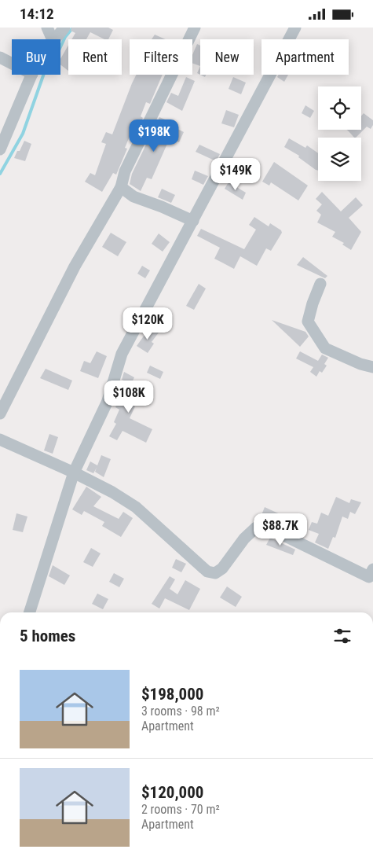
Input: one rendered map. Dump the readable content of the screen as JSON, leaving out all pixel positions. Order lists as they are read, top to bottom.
{
  "page": {
    "status": "14:12",
    "chip": [
      "Buy",
      "Rent",
      "Filters",
      "New",
      "Apartment"
    ],
    "price": [
      "$198K",
      "$149K",
      "$120K",
      "$108K",
      "$88.7K"
    ],
    "heading": "5 homes",
    "list": [
      {
        "name": "$198,000",
        "note": "3 rooms · 98 m² · Apartment"
      },
      {
        "name": "$120,000",
        "note": "2 rooms · 70 m² · Apartment"
      }
    ]
  }
}
